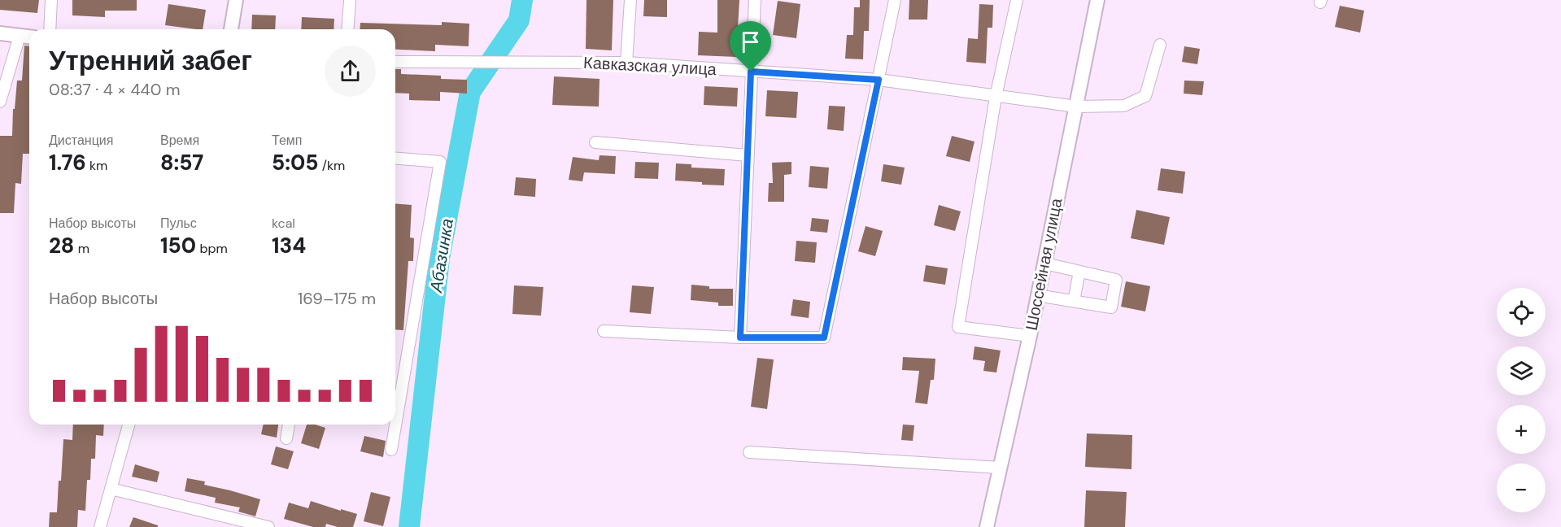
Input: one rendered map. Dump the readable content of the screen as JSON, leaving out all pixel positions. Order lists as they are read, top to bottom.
{
  "streets": {
    "main road": ["Шоссейная улица"],
    "street": ["Кавказская улица"]
  },
  "crossings": [
    ["Кавказская улица", "Шоссейная улица"]
  ],
  "water": ["Абазинка"],
  "page": {
    "heading": ["Утренний забег", "08:37 · 4 × 440 m"],
    "stats": [
      ["Дистанция", "1.76 km"],
      ["Время", "8:57"],
      ["Темп", "5:05 /km"],
      ["Набор высоты", "28 m"],
      ["Пульс", "150 bpm"],
      ["kcal", "134"]
    ],
    "chart": ["Набор высоты", "169–175 m"],
    "map_buttons": ["+", "−"]
  }
}
